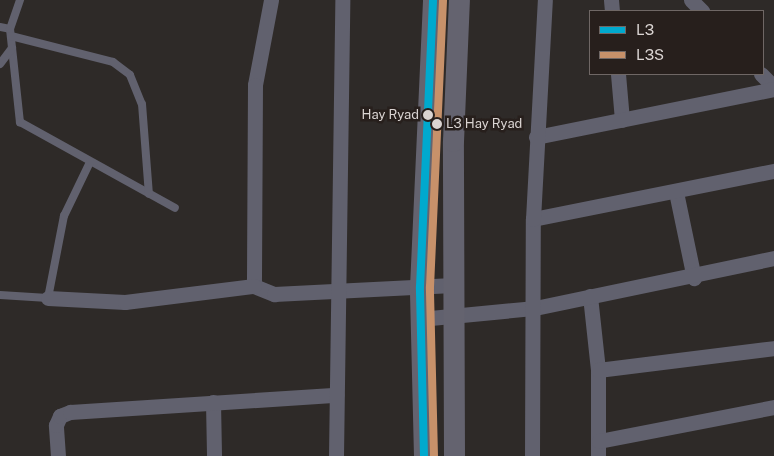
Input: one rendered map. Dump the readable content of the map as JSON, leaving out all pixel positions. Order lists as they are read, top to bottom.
{
  "places": ["Hay Ryad", "L3 Hay Ryad"],
  "lines": ["transit line L3", "transit line L3S"],
  "legend": ["L3", "L3S"]
}
